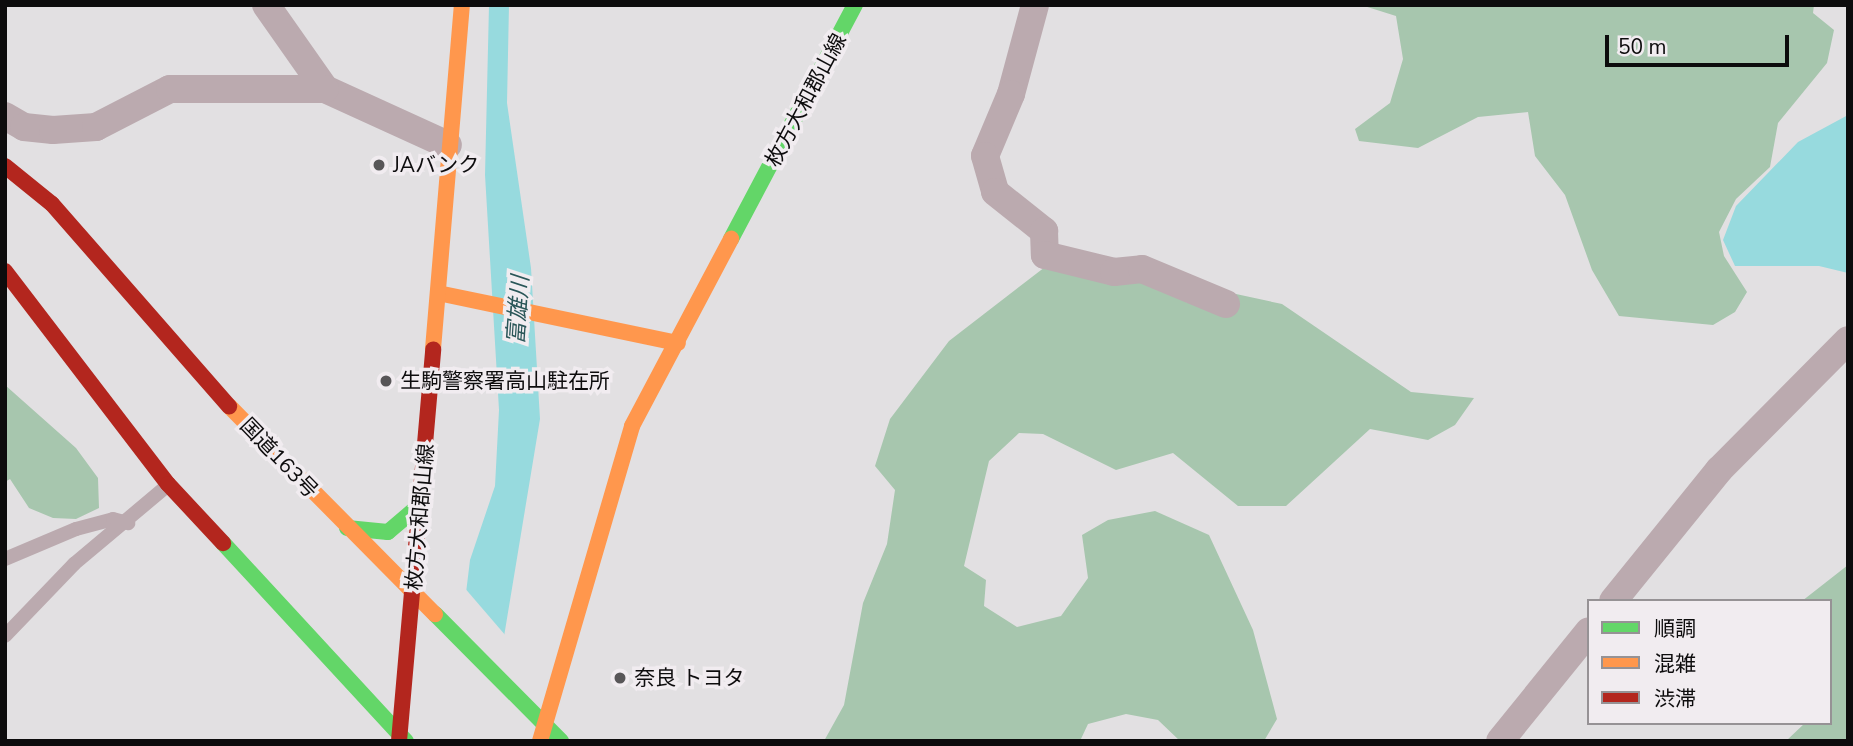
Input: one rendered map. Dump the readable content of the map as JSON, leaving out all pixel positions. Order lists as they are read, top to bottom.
{
  "streets": {
    "main road": ["枚方大和郡山線", "国道163号"]
  },
  "crossings": [
    ["枚方大和郡山線", "国道163号"]
  ],
  "water": ["富雄川"],
  "places": ["JAバンク", "生駒警察署高山駐在所", "奈良 トヨタ"],
  "legend": ["順調", "混雑", "渋滞"],
  "scale_bar": "50 m"
}
